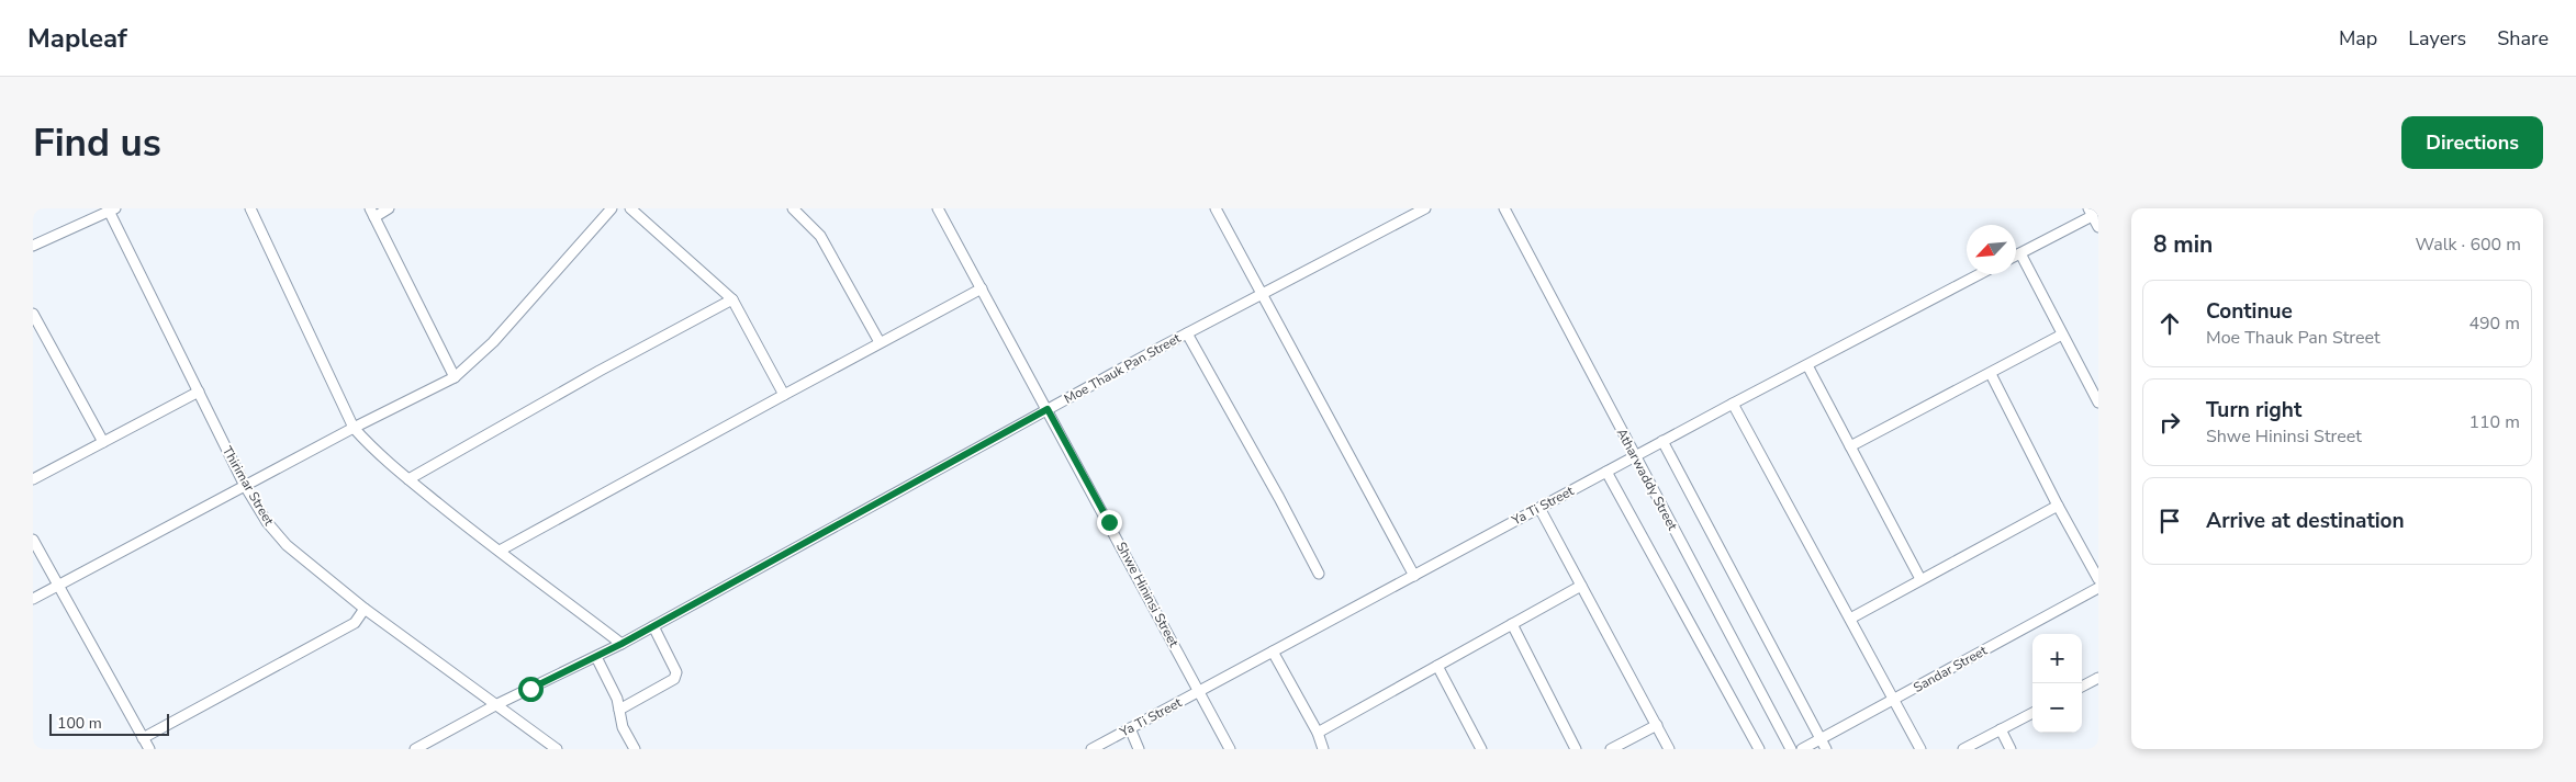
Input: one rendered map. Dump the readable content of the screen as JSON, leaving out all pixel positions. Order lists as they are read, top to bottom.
{
  "streets": {
    "street": [
      "Moe Thauk Pan Street",
      "Atharwaddy Street",
      "Thirimar Street",
      "Ya Ti Street",
      "Shwe Hininsi Street",
      "Sandar Street"
    ]
  },
  "crossings": [
    ["Moe Thauk Pan Street", "Thirimar Street"],
    ["Moe Thauk Pan Street", "Shwe Hininsi Street"],
    ["Atharwaddy Street", "Ya Ti Street"],
    ["Ya Ti Street", "Shwe Hininsi Street"]
  ],
  "scale_bar": "100 m",
  "north": "bottom left",
  "page": {
    "header": "Mapleaf",
    "nav": ["Map", "Layers", "Share"],
    "buttons": "Directions",
    "title": "Find us",
    "heading": ["8 min", "Walk · 600 m"],
    "list": [
      ["Continue", "Moe Thauk Pan Street", "490 m"],
      ["Turn right", "Shwe Hininsi Street", "110 m"],
      "Arrive at destination"
    ],
    "map_buttons": ["+", "−"],
    "scale": "100 m"
  }
}
